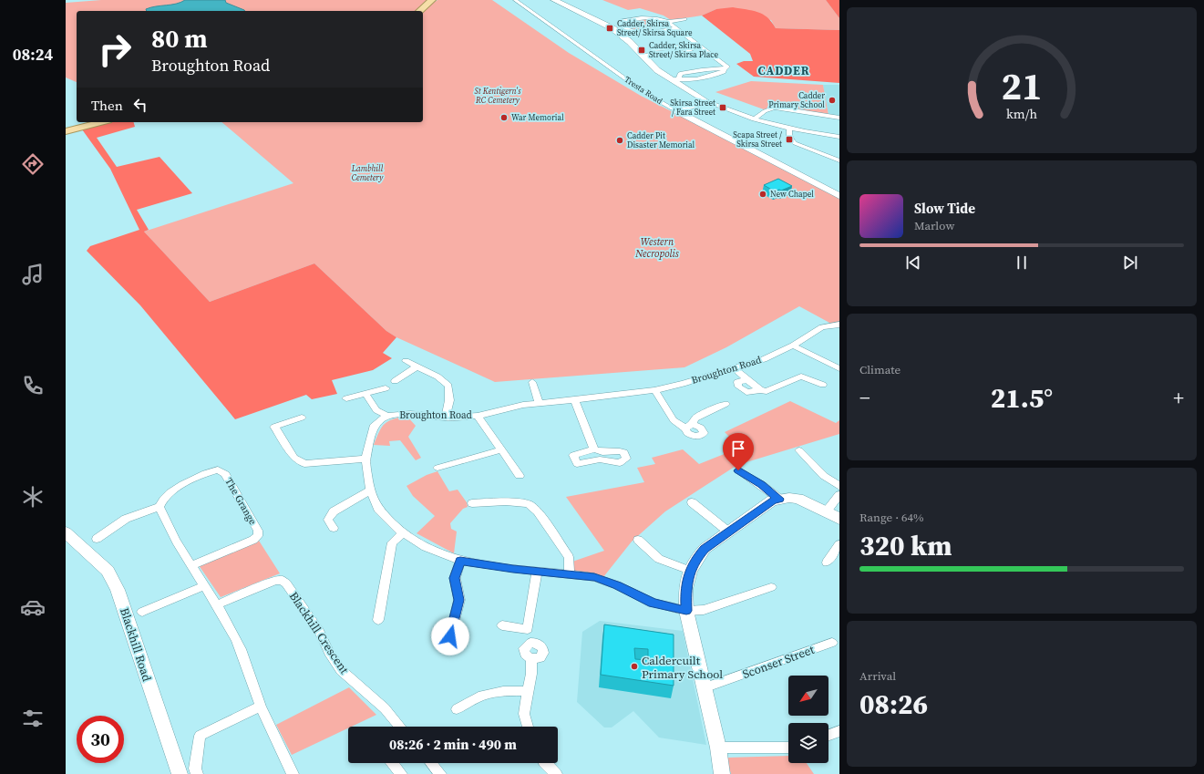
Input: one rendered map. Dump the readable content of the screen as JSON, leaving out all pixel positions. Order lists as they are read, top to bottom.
{
  "streets": {
    "street": [
      "Tresta Road",
      "Broughton Road",
      "The Grange",
      "Blackhill Crescent",
      "Blackhill Road",
      "Sconser Street"
    ]
  },
  "districts": ["CADDER"],
  "parks": ["St Kentigern's RC Cemetery", "Lambhill Cemetery", "Western Necropolis"],
  "places": {
    "transit": [
      "Cadder, Skirsa Street/ Skirsa Square",
      "Cadder, Skirsa Street/ Skirsa Place",
      "Skirsa Street / Fara Street",
      "Scapa Street / Skirsa Street"
    ],
    "other": [
      "Cadder Primary School",
      "War Memorial",
      "Cadder Pit Disaster Memorial",
      "New Chapel",
      "Caldercuilt Primary School"
    ]
  },
  "north": "bottom left",
  "page": {
    "tabs": "08:24",
    "turn": ["80 m", "Broughton Road"],
    "then": "Then",
    "song": ["Slow Tide", "Marlow"],
    "tile": [
      "Climate",
      ["Range · 64%", "320 km"],
      ["Arrival", "08:26"]
    ],
    "heat": ["−", "21.5°", "+"],
    "limit": "30",
    "trip": "08:26 · 2 min · 490 m",
    "gauge": ["21", "km/h"]
  }
}
